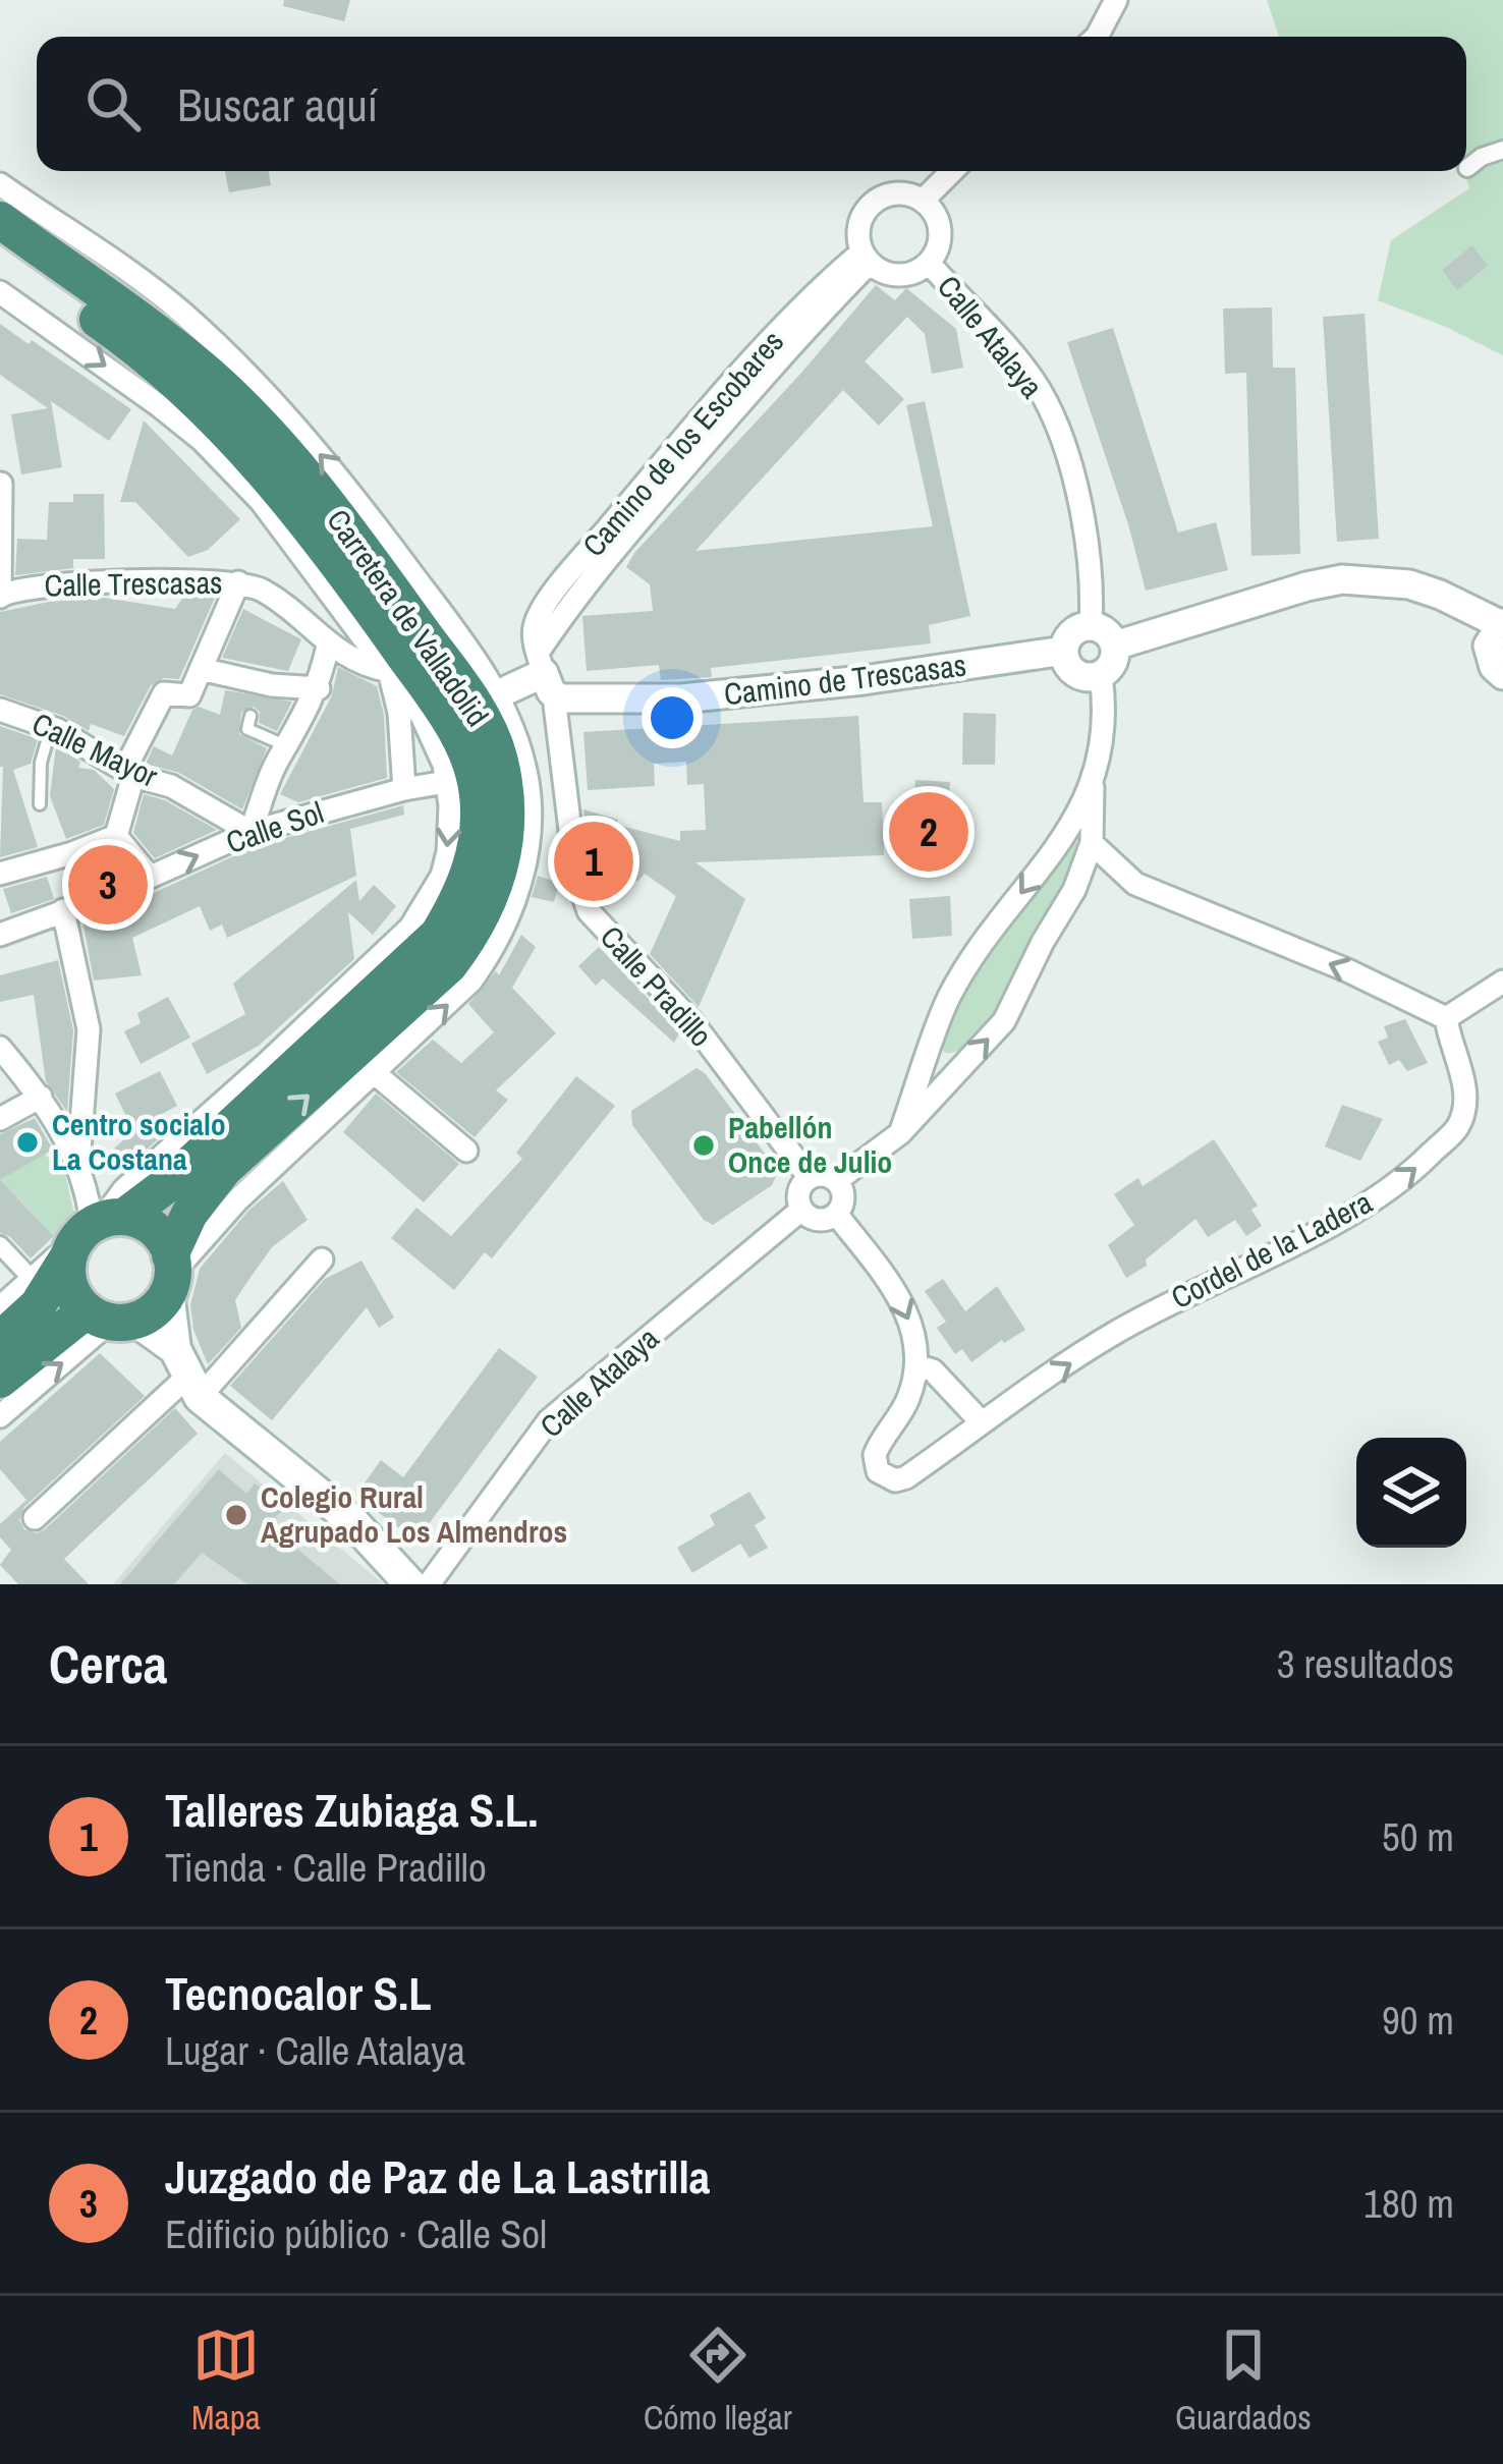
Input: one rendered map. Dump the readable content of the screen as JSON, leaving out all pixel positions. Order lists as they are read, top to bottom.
{
  "streets": {
    "highway": ["Carretera de Valladolid"],
    "street": [
      "Calle Atalaya",
      "Camino de los Escobares",
      "Calle Trescasas",
      "Camino de Trescasas",
      "Calle Mayor",
      "Calle Sol",
      "Calle Pradillo",
      "Cordel de la Ladera"
    ]
  },
  "crossings": [
    ["Calle Atalaya", "Camino de los Escobares"],
    ["Calle Atalaya", "Camino de Trescasas"],
    ["Calle Atalaya", "Calle Pradillo"],
    ["Camino de los Escobares", "Camino de Trescasas"],
    ["Camino de los Escobares", "Calle Pradillo"],
    ["Calle Trescasas", "Carretera de Valladolid"],
    ["Carretera de Valladolid", "Camino de Trescasas"],
    ["Carretera de Valladolid", "Calle Sol"],
    ["Camino de Trescasas", "Calle Pradillo"],
    ["Calle Mayor", "Calle Sol"]
  ],
  "one_way": ["Cordel de la Ladera"],
  "places": ["Centro socialo La Costana", "Pabellón Once de Julio", "Colegio Rural Agrupado Los Almendros"],
  "page": {
    "search": "Buscar aquí",
    "pins": ["2", "1", "3"],
    "heading": ["Cerca", "3 resultados"],
    "list": [
      {
        "mark": "1",
        "name": "Talleres Zubiaga S.L.",
        "note": "Tienda · Calle Pradillo",
        "value": "50 m"
      },
      {
        "mark": "2",
        "name": "Tecnocalor S.L",
        "note": "Lugar · Calle Atalaya",
        "value": "90 m"
      },
      {
        "mark": "3",
        "name": "Juzgado de Paz de La Lastrilla",
        "note": "Edificio público · Calle Sol",
        "value": "180 m"
      }
    ],
    "nav": ["Mapa", "Cómo llegar", "Guardados"]
  }
}
